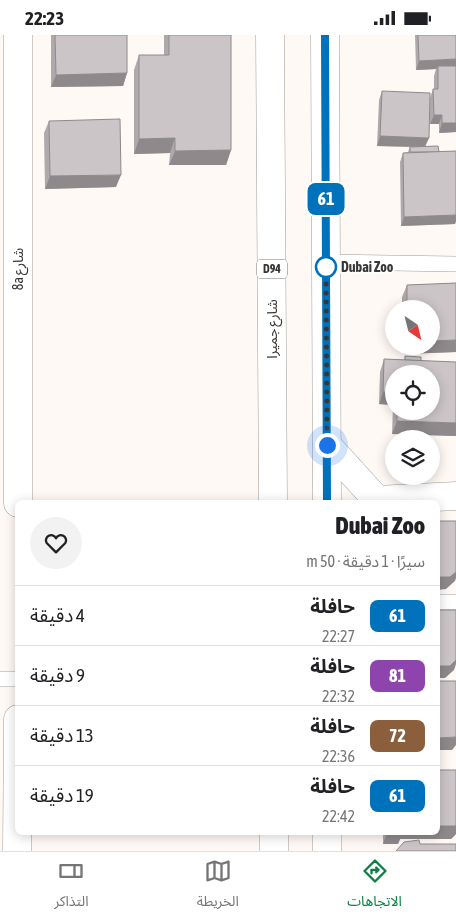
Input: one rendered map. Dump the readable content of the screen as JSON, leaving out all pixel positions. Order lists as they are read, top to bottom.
{
  "streets": {
    "main road": ["8a شارع", "D94", "شارع جميرا"]
  },
  "places": ["Dubai Zoo"],
  "lines": ["bus line 61"],
  "north": "bottom right",
  "page": {
    "status": "22:23",
    "on_map": "61",
    "heading": ["Dubai Zoo", "سيرًا · 1 دقيقة · 50 m"],
    "list": [
      {
        "mark": "61",
        "name": "حافلة",
        "note": "22:27",
        "value": "4 دقيقة"
      },
      {
        "mark": "81",
        "name": "حافلة",
        "note": "22:32",
        "value": "9 دقيقة"
      },
      {
        "mark": "72",
        "name": "حافلة",
        "note": "22:36",
        "value": "13 دقيقة"
      },
      {
        "mark": "61",
        "name": "حافلة",
        "note": "22:42",
        "value": "19 دقيقة"
      }
    ],
    "tabs": ["الاتجاهات", "الخريطة", "التذاكر"]
  }
}
